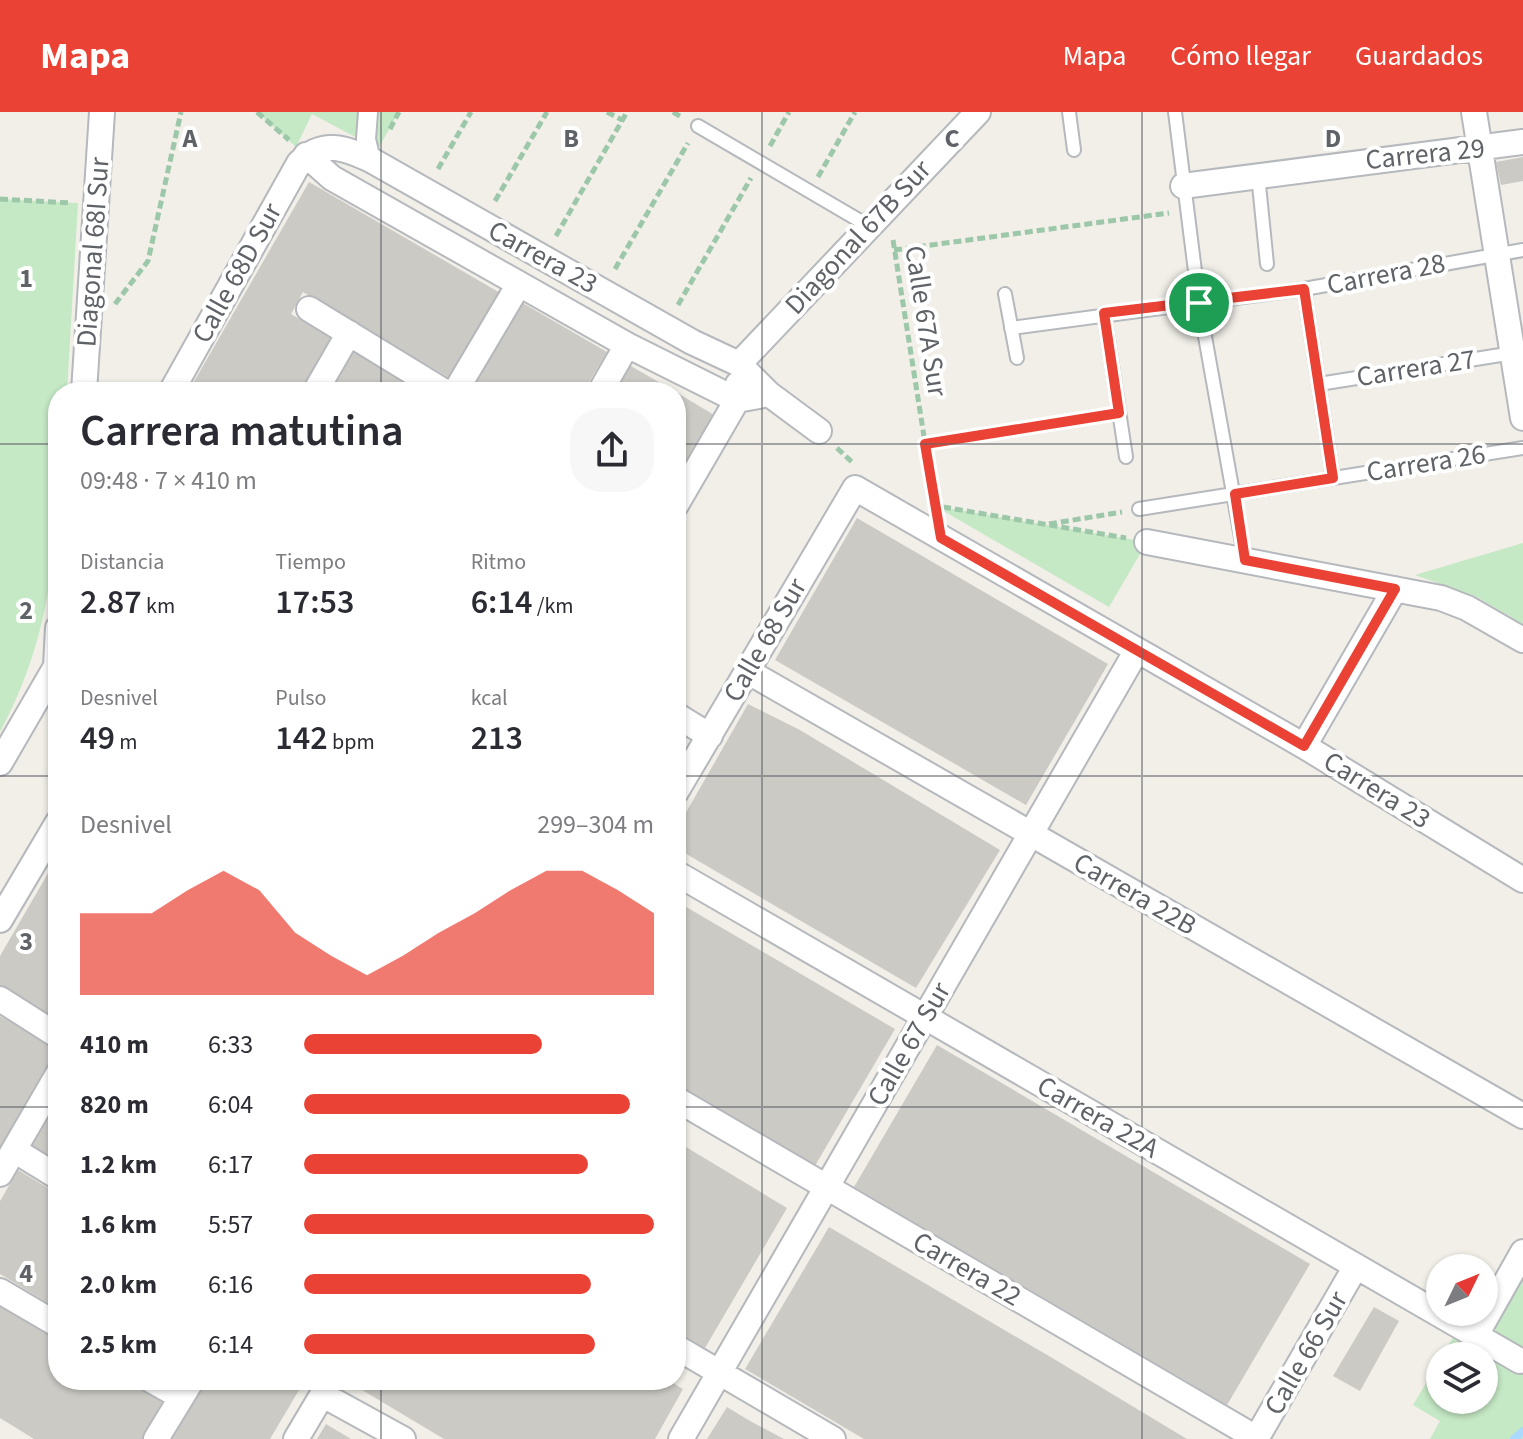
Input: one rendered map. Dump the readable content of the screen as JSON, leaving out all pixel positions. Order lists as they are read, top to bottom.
{
  "streets": {
    "street": [
      "Carrera 29",
      "Diagonal 67B Sur",
      "Diagonal 68I Sur",
      "Carrera 23",
      "Calle 68D Sur",
      "Calle 68 Sur",
      "Carrera 22B",
      "Calle 67 Sur",
      "Carrera 22A",
      "Carrera 22",
      "Calle 66 Sur"
    ],
    "lane": ["Carrera 28", "Carrera 27", "Carrera 26"],
    "path": ["Calle 67A Sur"]
  },
  "crossings": [
    ["Diagonal 67B Sur", "Carrera 23"],
    ["Diagonal 67B Sur", "Calle 67A Sur"],
    ["Carrera 23", "Calle 68D Sur"],
    ["Carrera 23", "Calle 67A Sur"],
    ["Carrera 23", "Calle 68 Sur"],
    ["Carrera 23", "Calle 67 Sur"],
    ["Calle 68 Sur", "Carrera 22B"],
    ["Carrera 22B", "Calle 67 Sur"],
    ["Calle 67 Sur", "Carrera 22A"],
    ["Calle 67 Sur", "Carrera 22"],
    ["Carrera 22A", "Calle 66 Sur"],
    ["Carrera 22", "Calle 66 Sur"]
  ],
  "north": "top right",
  "page": {
    "header": "Mapa",
    "nav": ["Mapa", "Cómo llegar", "Guardados"],
    "heading": ["Carrera matutina", "09:48 · 7 × 410 m"],
    "stats": [
      ["Distancia", "2.87 km"],
      ["Tiempo", "17:53"],
      ["Ritmo", "6:14 /km"],
      ["Desnivel", "49 m"],
      ["Pulso", "142 bpm"],
      ["kcal", "213"]
    ],
    "chart": ["Desnivel", "299–304 m"],
    "list": [
      {
        "name": "410 m",
        "note": "6:33"
      },
      {
        "name": "820 m",
        "note": "6:04"
      },
      {
        "name": "1.2 km",
        "note": "6:17"
      },
      {
        "name": "1.6 km",
        "note": "5:57"
      },
      {
        "name": "2.0 km",
        "note": "6:16"
      },
      {
        "name": "2.5 km",
        "note": "6:14"
      }
    ]
  },
  "grid": {
    "columns": [
      "A",
      "B",
      "C",
      "D"
    ],
    "rows": [
      "1",
      "2",
      "3",
      "4"
    ]
  }
}
